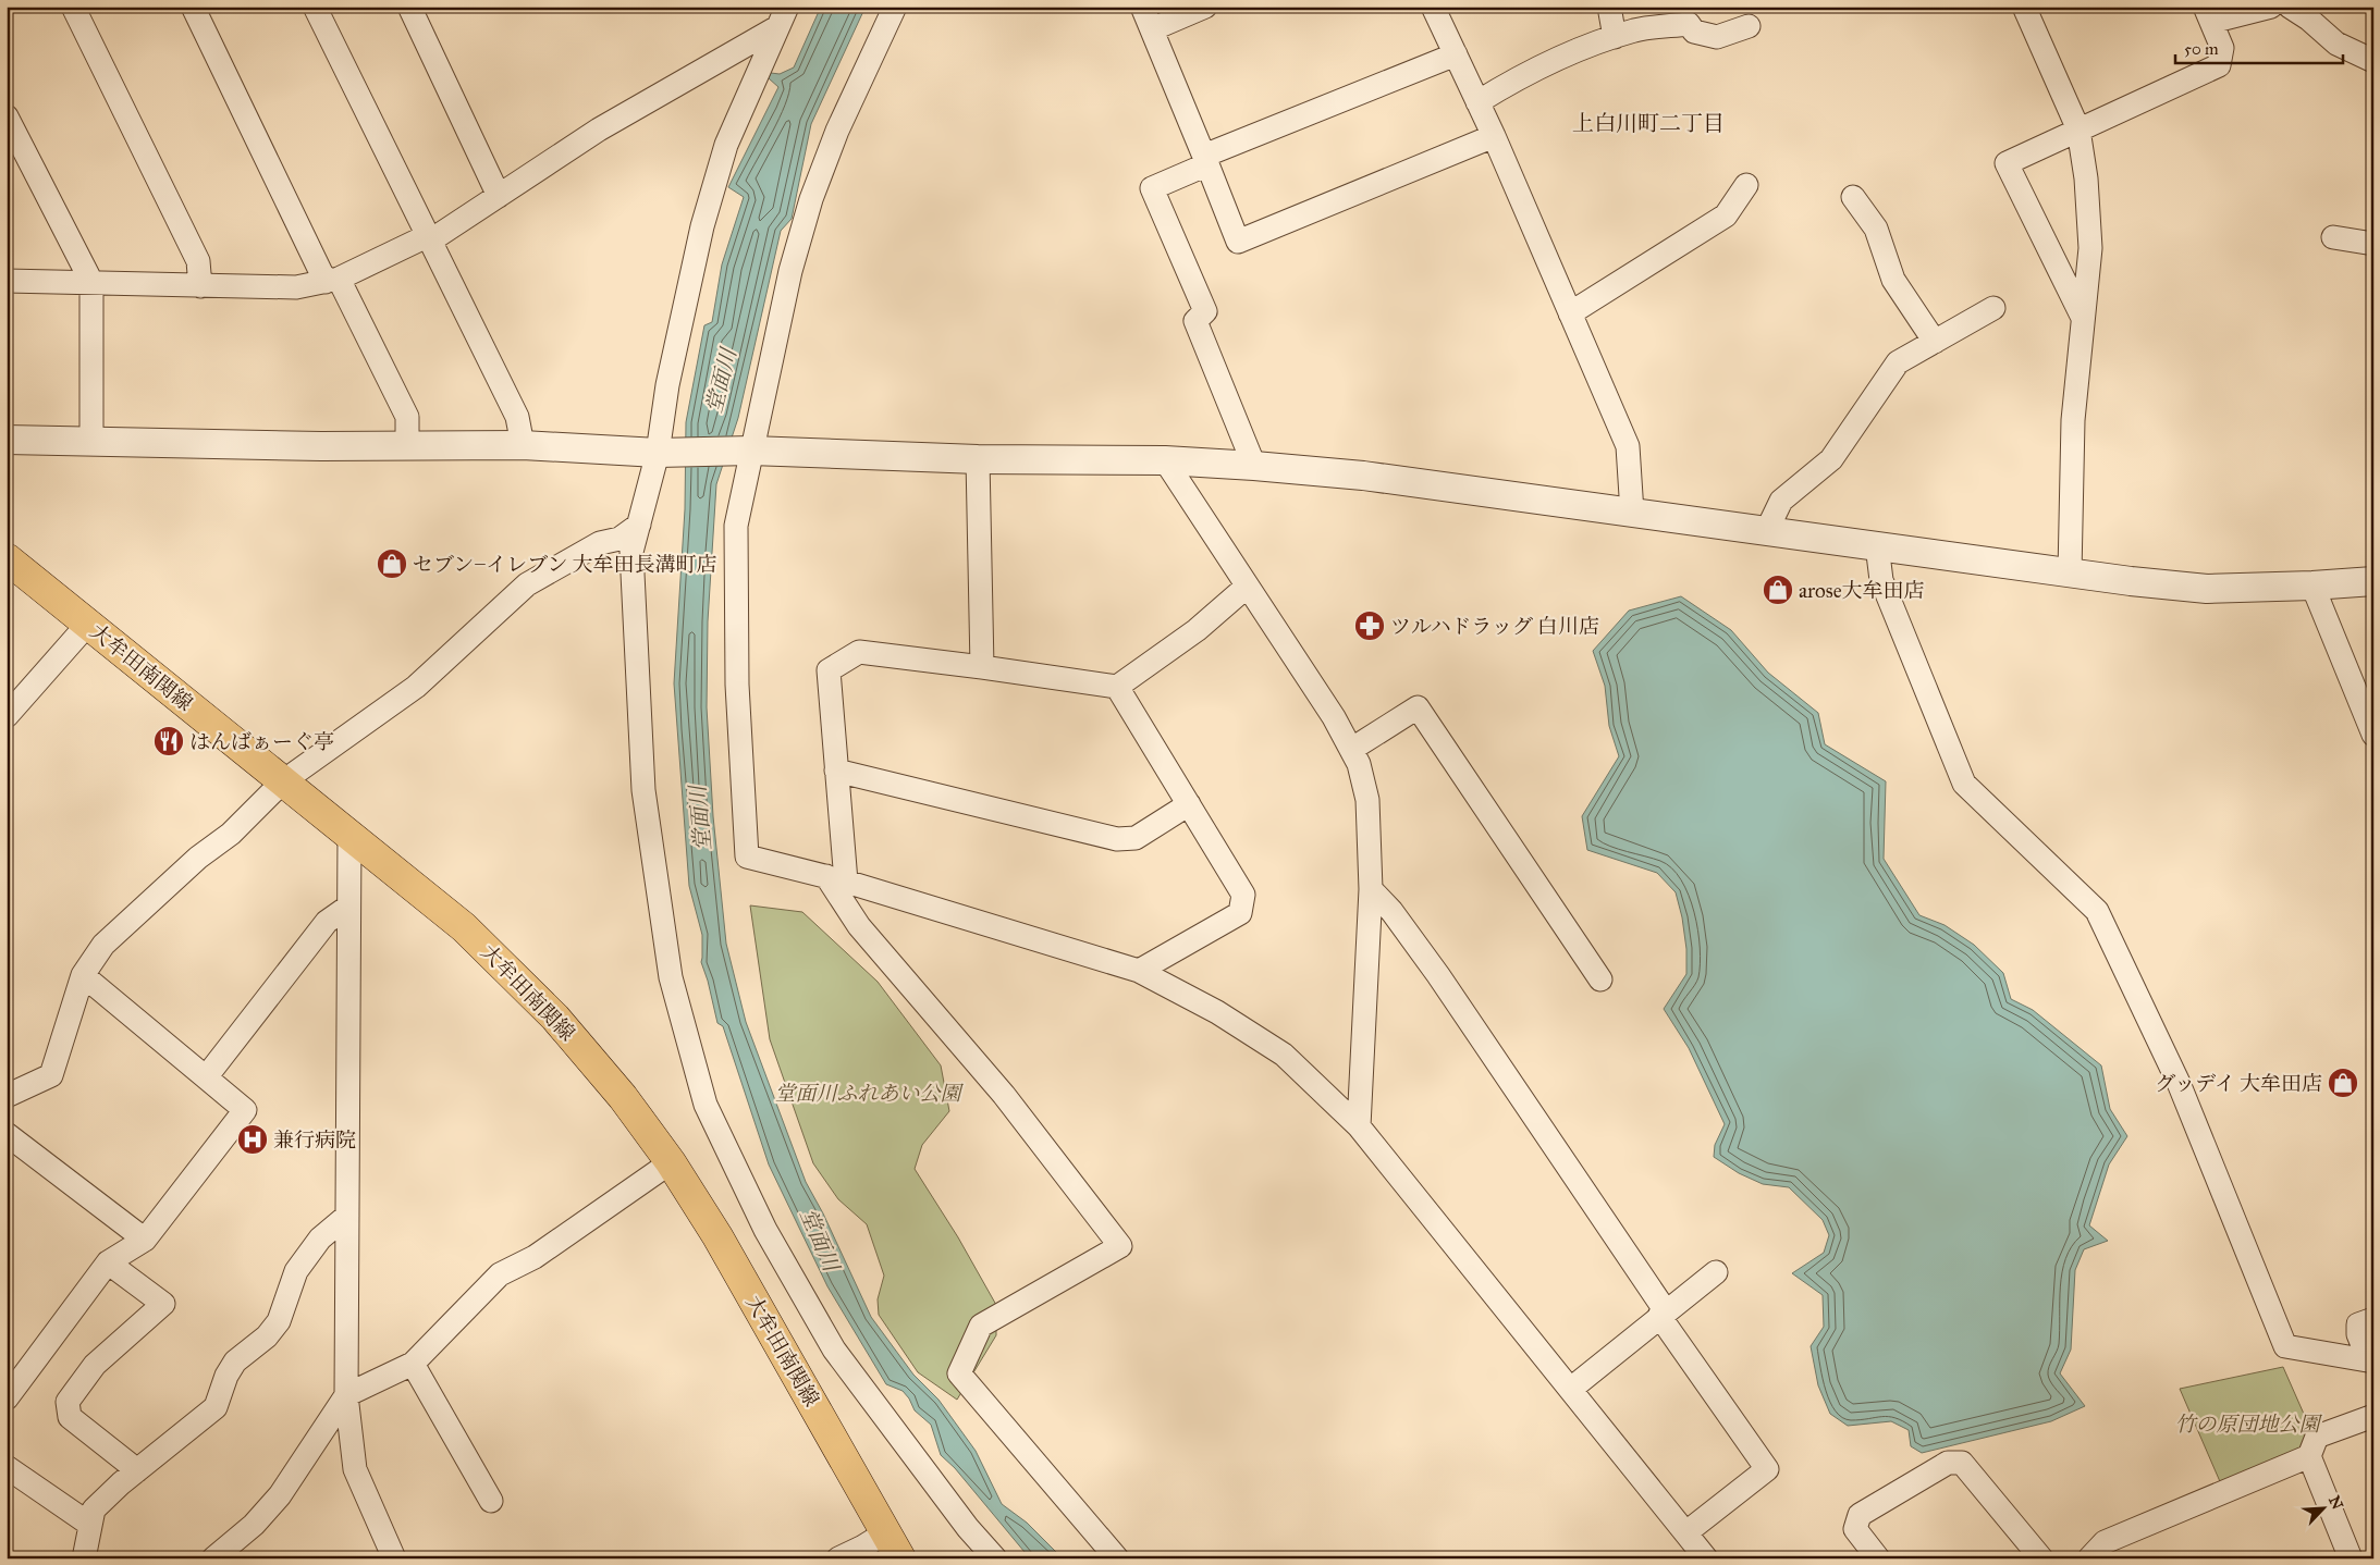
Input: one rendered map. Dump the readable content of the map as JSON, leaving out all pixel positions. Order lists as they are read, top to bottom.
{
  "streets": {
    "main road": ["大牟田南関線"]
  },
  "districts": ["上白川町二丁目"],
  "water": ["堂面川"],
  "parks": ["堂面川ふれあい公園", "竹の原団地公園"],
  "places": {
    "shop": ["セブン−イレブン 大牟田長溝町店", "arose大牟田店", "グッデイ 大牟田店"],
    "pharmacy": ["ツルハドラッグ 白川店"],
    "restaurant": ["はんばぁーぐ亭"],
    "hospital": ["兼行病院"]
  },
  "scale_bar": "50 m",
  "north": "top right"
}
